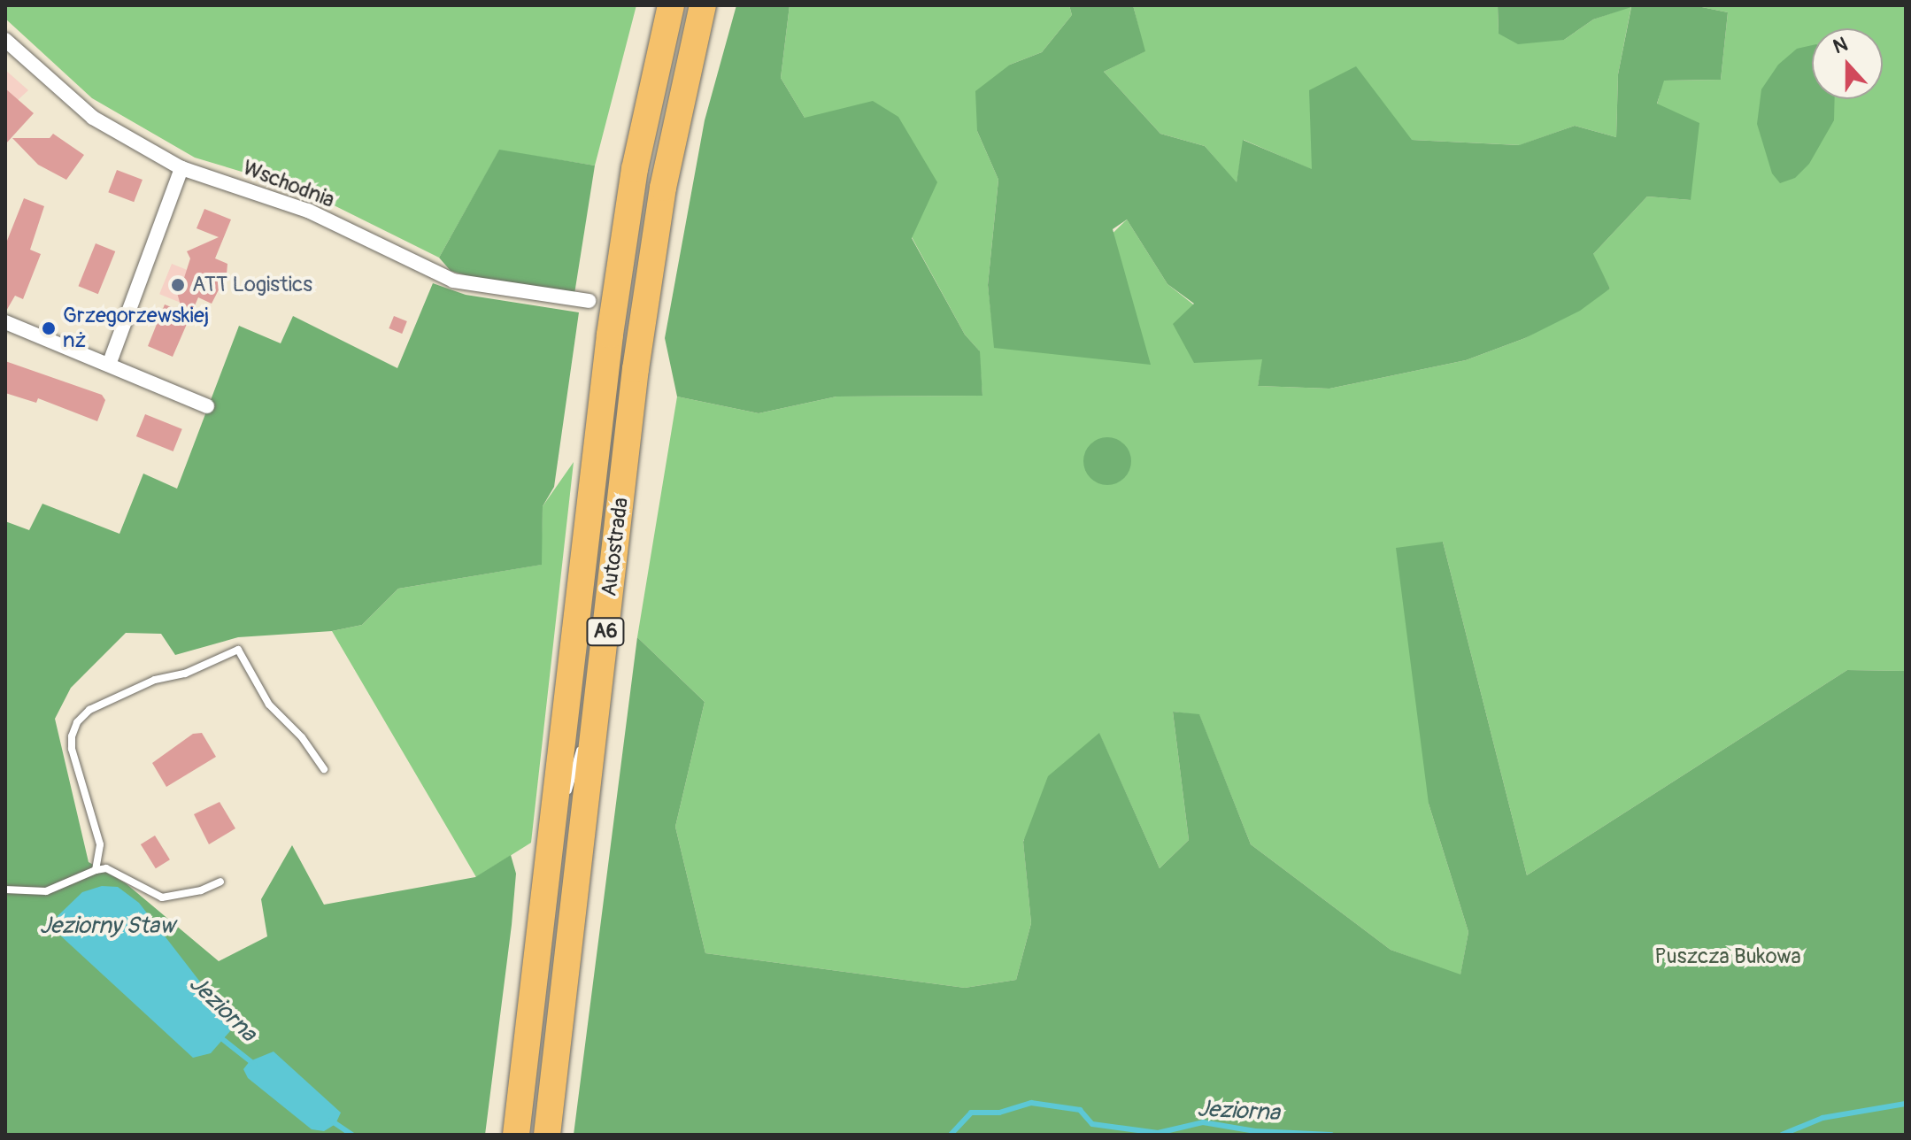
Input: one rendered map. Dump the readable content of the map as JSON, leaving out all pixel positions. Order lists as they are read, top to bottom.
{
  "streets": {
    "highway": ["Autostrada", "A6"],
    "street": ["Wschodnia"]
  },
  "water": ["Jeziorny Staw", "Jeziorna"],
  "parks": ["Puszcza Bukowa"],
  "places": ["ATT Logistics", "Grzegorzewskiej nż"],
  "north": "top"
}
